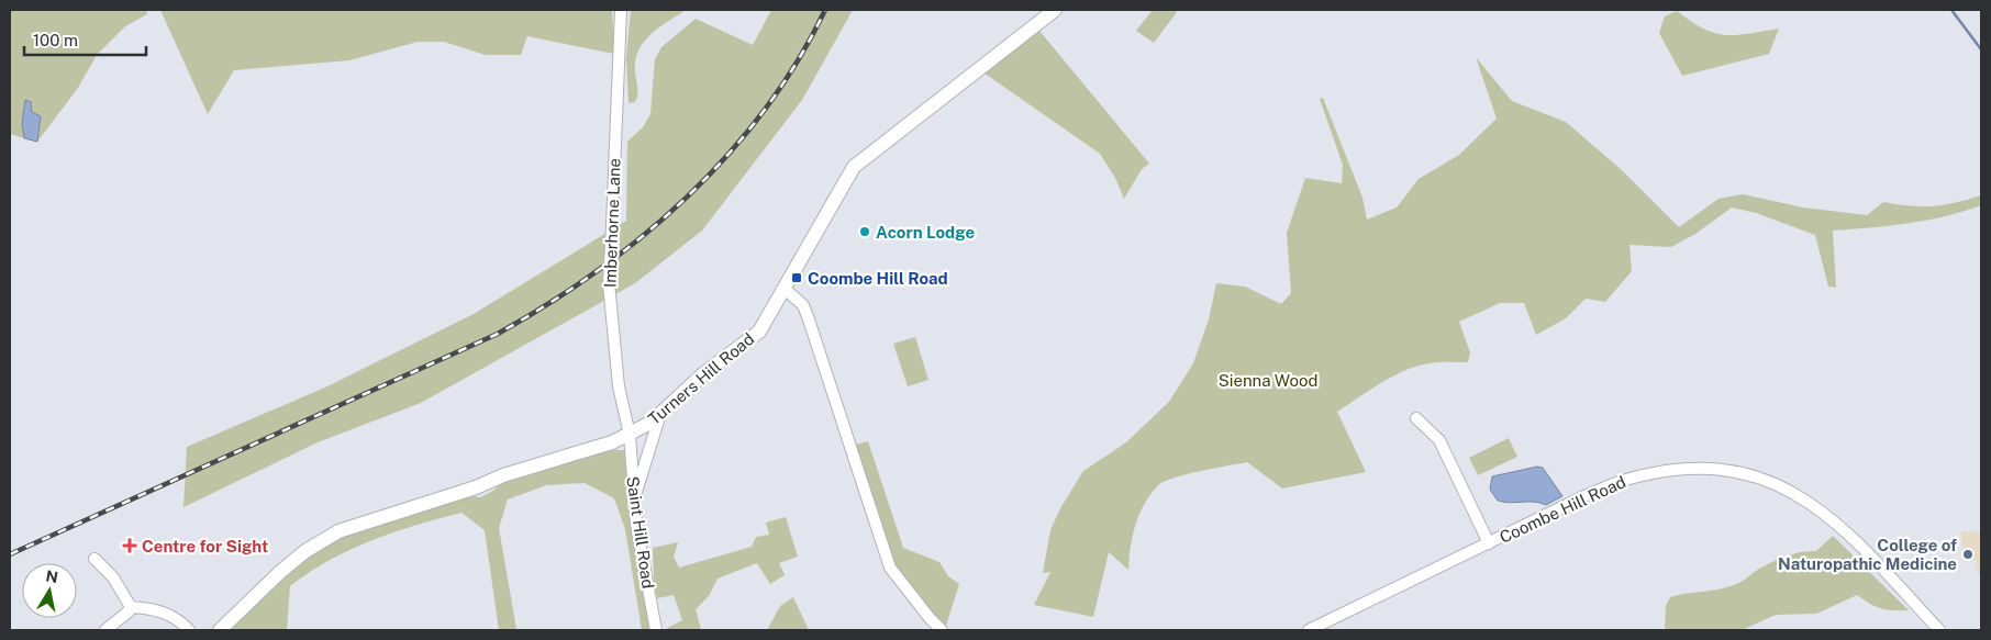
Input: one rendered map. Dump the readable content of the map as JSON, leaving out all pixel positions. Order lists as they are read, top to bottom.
{
  "streets": {
    "main road": ["Turners Hill Road"],
    "street": ["Imberhorne Lane", "Coombe Hill Road", "Saint Hill Road"]
  },
  "crossings": [
    ["Imberhorne Lane", "Turners Hill Road"],
    ["Imberhorne Lane", "Saint Hill Road"],
    ["Turners Hill Road", "Saint Hill Road"]
  ],
  "parks": ["Sienna Wood"],
  "places": {
    "other": ["Acorn Lodge", "College of Naturopathic Medicine"],
    "transit": ["Coombe Hill Road"],
    "health": ["Centre for Sight"]
  },
  "scale_bar": "100 m",
  "north": "top"
}
